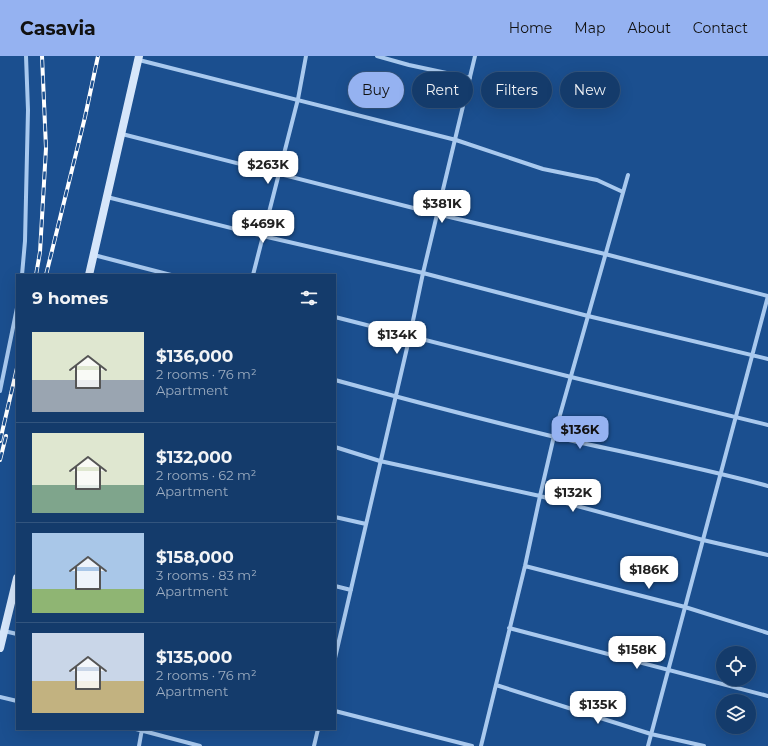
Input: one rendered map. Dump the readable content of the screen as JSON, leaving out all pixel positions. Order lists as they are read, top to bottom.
{
  "page": {
    "header": "Casavia",
    "nav": [
      "Home",
      "Map",
      "About",
      "Contact"
    ],
    "chip": [
      "Buy",
      "Rent",
      "Filters",
      "New"
    ],
    "price": [
      "$263K",
      "$381K",
      "$469K",
      "$134K",
      "$136K",
      "$132K",
      "$186K",
      "$158K",
      "$135K"
    ],
    "heading": "9 homes",
    "list": [
      {
        "name": "$136,000",
        "note": "2 rooms · 76 m² · Apartment"
      },
      {
        "name": "$132,000",
        "note": "2 rooms · 62 m² · Apartment"
      },
      {
        "name": "$158,000",
        "note": "3 rooms · 83 m² · Apartment"
      },
      {
        "name": "$135,000",
        "note": "2 rooms · 76 m² · Apartment"
      }
    ]
  }
}
